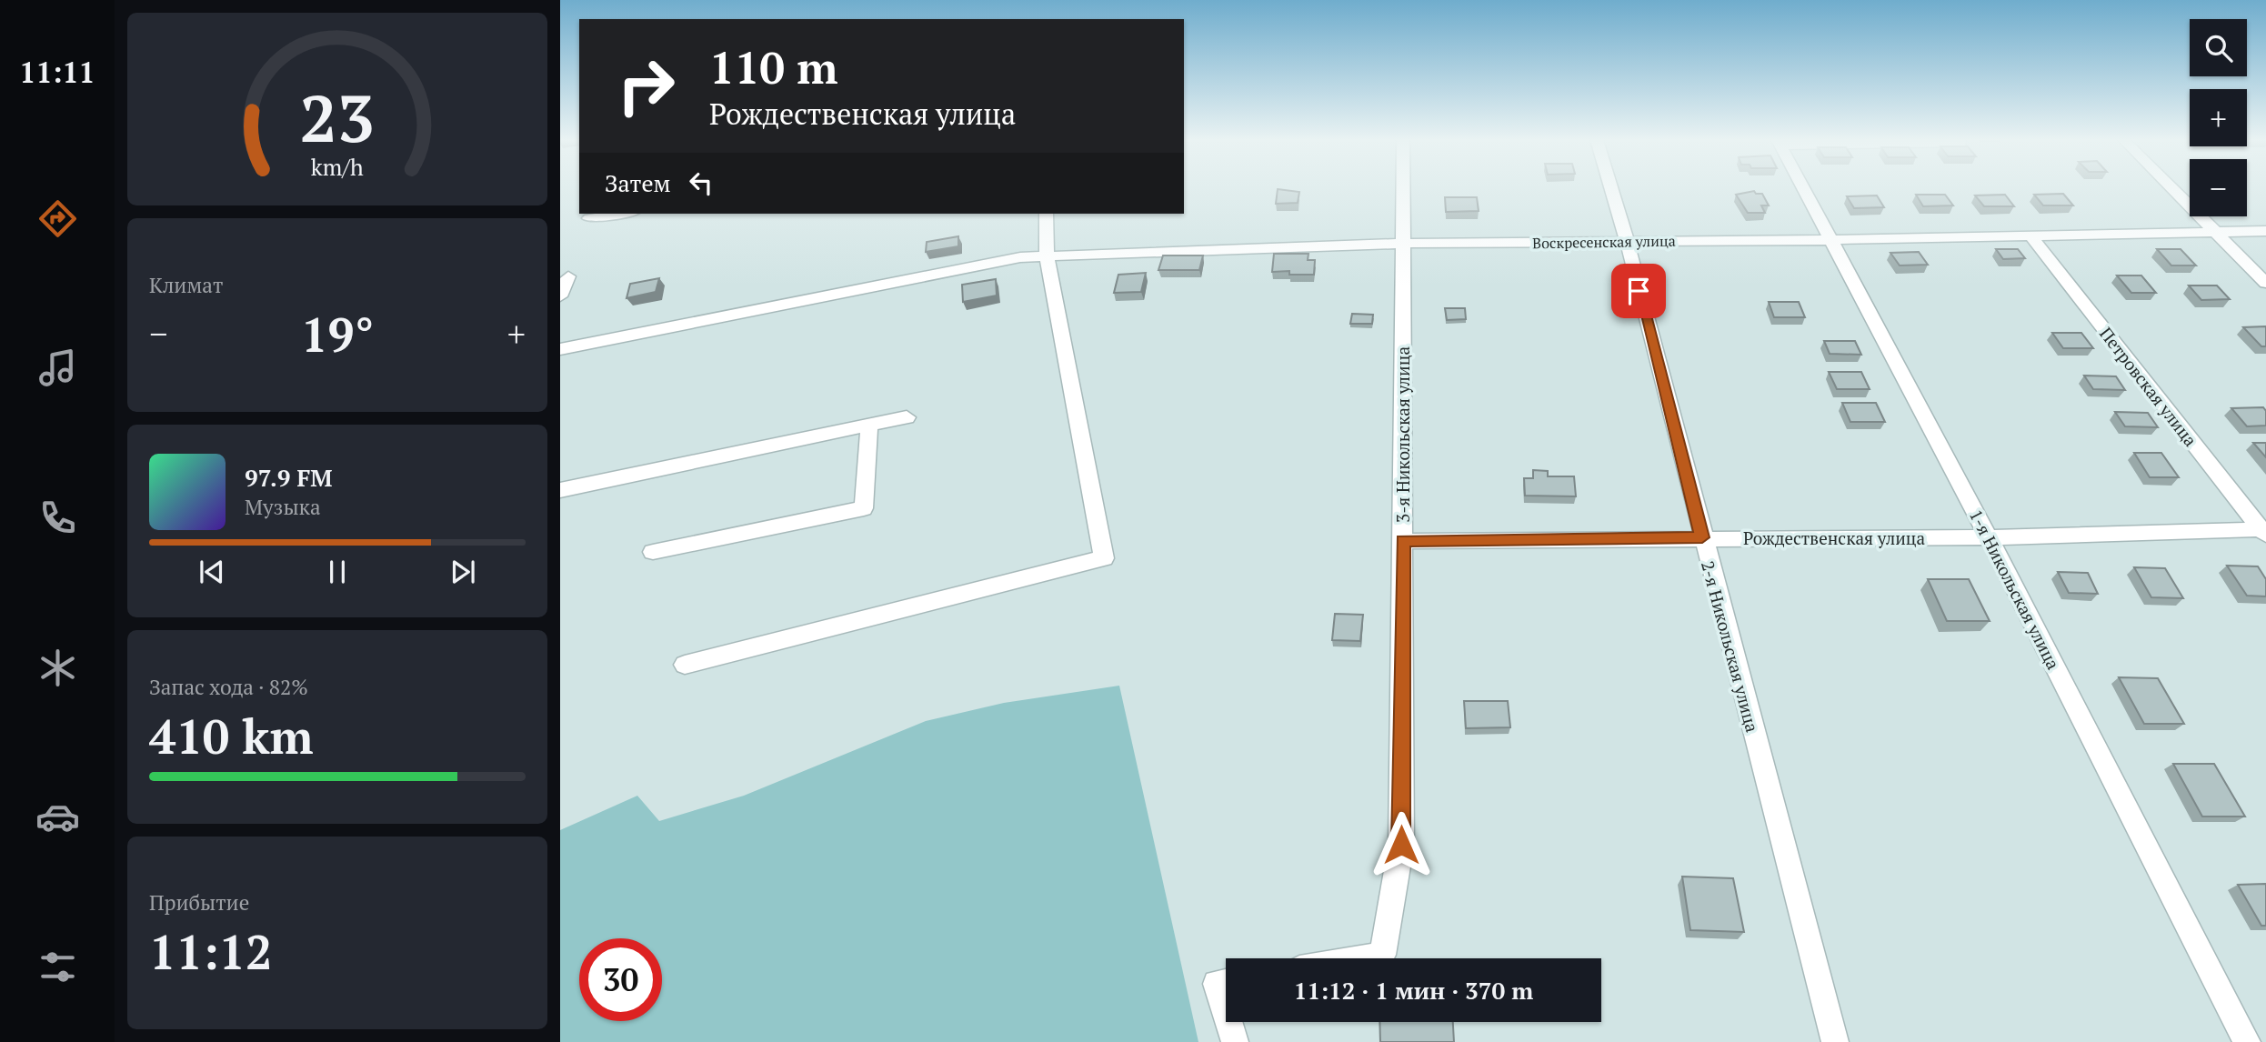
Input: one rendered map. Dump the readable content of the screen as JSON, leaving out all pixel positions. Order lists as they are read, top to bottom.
{
  "streets": {
    "street": [
      "Воскресенская улица",
      "Петровская улица",
      "3-я Никольская улица",
      "Рождественская улица",
      "1-я Никольская улица",
      "2-я Никольская улица"
    ]
  },
  "crossings": [
    ["Воскресенская улица", "Петровская улица"],
    ["Воскресенская улица", "3-я Никольская улица"],
    ["Воскресенская улица", "1-я Никольская улица"],
    ["Воскресенская улица", "2-я Никольская улица"],
    ["Петровская улица", "Рождественская улица"],
    ["3-я Никольская улица", "Рождественская улица"],
    ["Рождественская улица", "1-я Никольская улица"],
    ["Рождественская улица", "2-я Никольская улица"]
  ],
  "page": {
    "tabs": "11:11",
    "map_buttons": ["+", "−"],
    "turn": ["110 m", "Рождественская улица"],
    "then": "Затем",
    "tile": [
      "Климат",
      ["Запас хода · 82%", "410 km"],
      ["Прибытие", "11:12"]
    ],
    "heat": ["−", "19°", "+"],
    "song": ["97.9 FM", "Музыка"],
    "limit": "30",
    "trip": "11:12 · 1 мин · 370 m",
    "gauge": ["23", "km/h"]
  }
}
